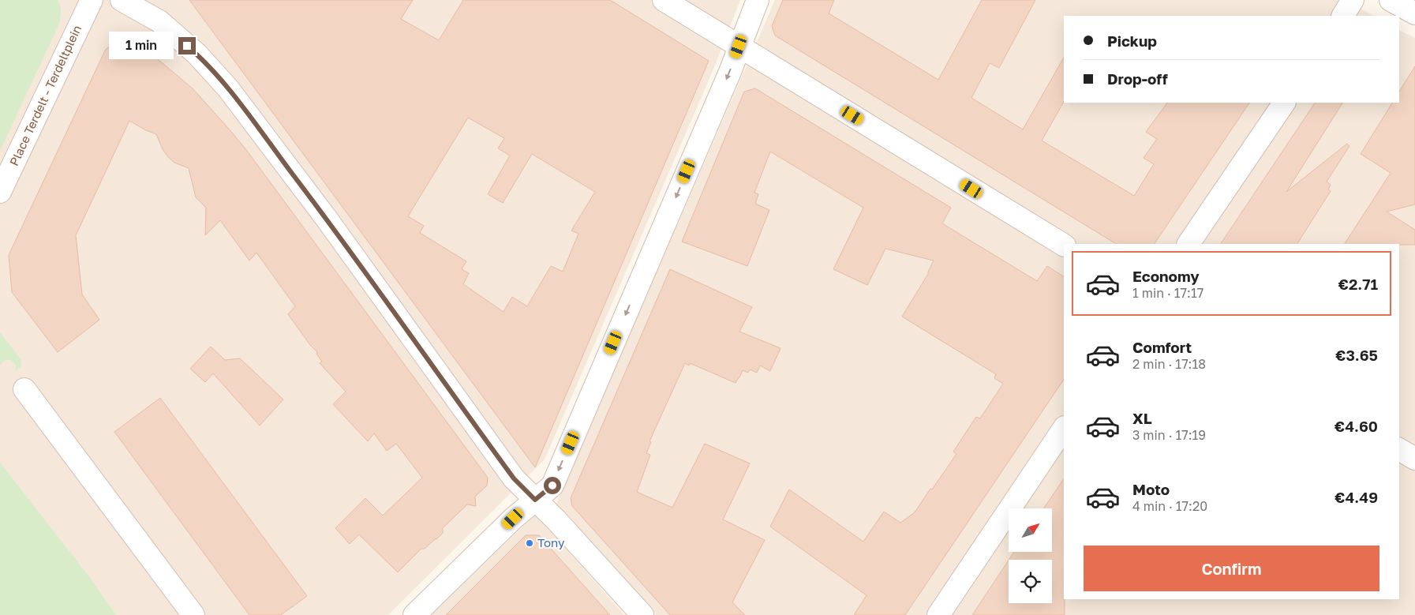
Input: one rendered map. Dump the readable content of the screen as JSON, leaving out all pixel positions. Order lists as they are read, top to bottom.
{
  "streets": {
    "street": ["Place Terdelt - Terdeltplein"]
  },
  "places": ["Tony"],
  "north": "top right",
  "page": {
    "banner": ["Pickup", "Drop-off"],
    "bubble": "1 min",
    "list": [
      {
        "name": "Economy",
        "note": "1 min · 17:17",
        "value": "€2.71"
      },
      {
        "name": "Comfort",
        "note": "2 min · 17:18",
        "value": "€3.65"
      },
      {
        "name": "XL",
        "note": "3 min · 17:19",
        "value": "€4.60"
      },
      {
        "name": "Moto",
        "note": "4 min · 17:20",
        "value": "€4.49"
      }
    ],
    "buttons": "Confirm"
  }
}
